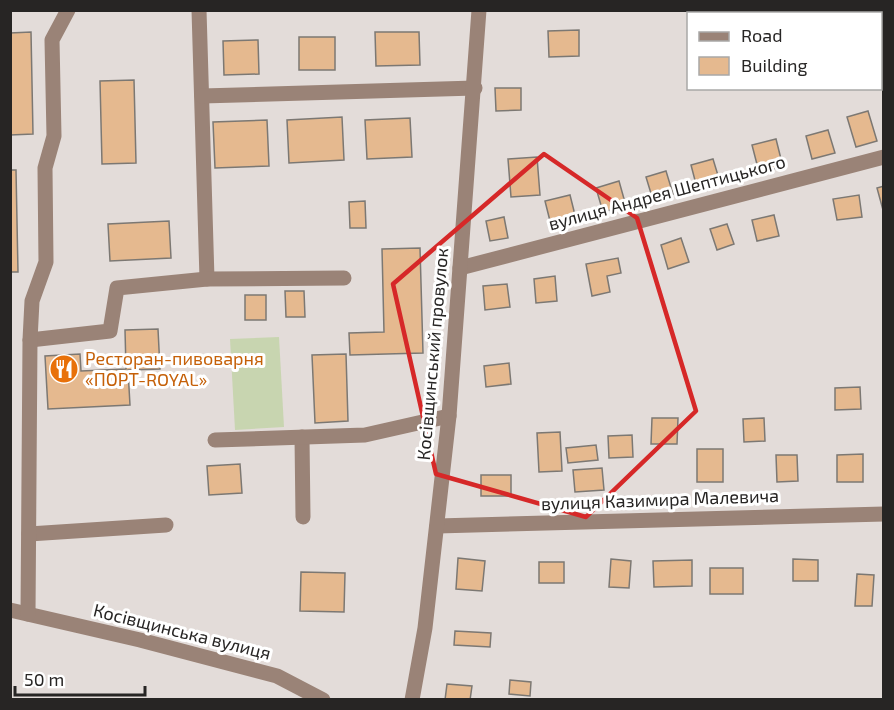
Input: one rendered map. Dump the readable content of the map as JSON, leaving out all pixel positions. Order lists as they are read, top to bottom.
{
  "streets": {
    "street": [
      "вулиця Андрея Шептицького",
      "Косівщинський провулок",
      "вулиця Казимира Малевича",
      "Косівщинська вулиця"
    ]
  },
  "crossings": [
    ["вулиця Андрея Шептицького", "Косівщинський провулок"],
    ["Косівщинський провулок", "вулиця Казимира Малевича"]
  ],
  "places": {
    "restaurant": ["Ресторан-пивоварня «ПОРТ-ROYAL»"]
  },
  "legend": ["Road", "Building"],
  "scale_bar": "50 m"
}
